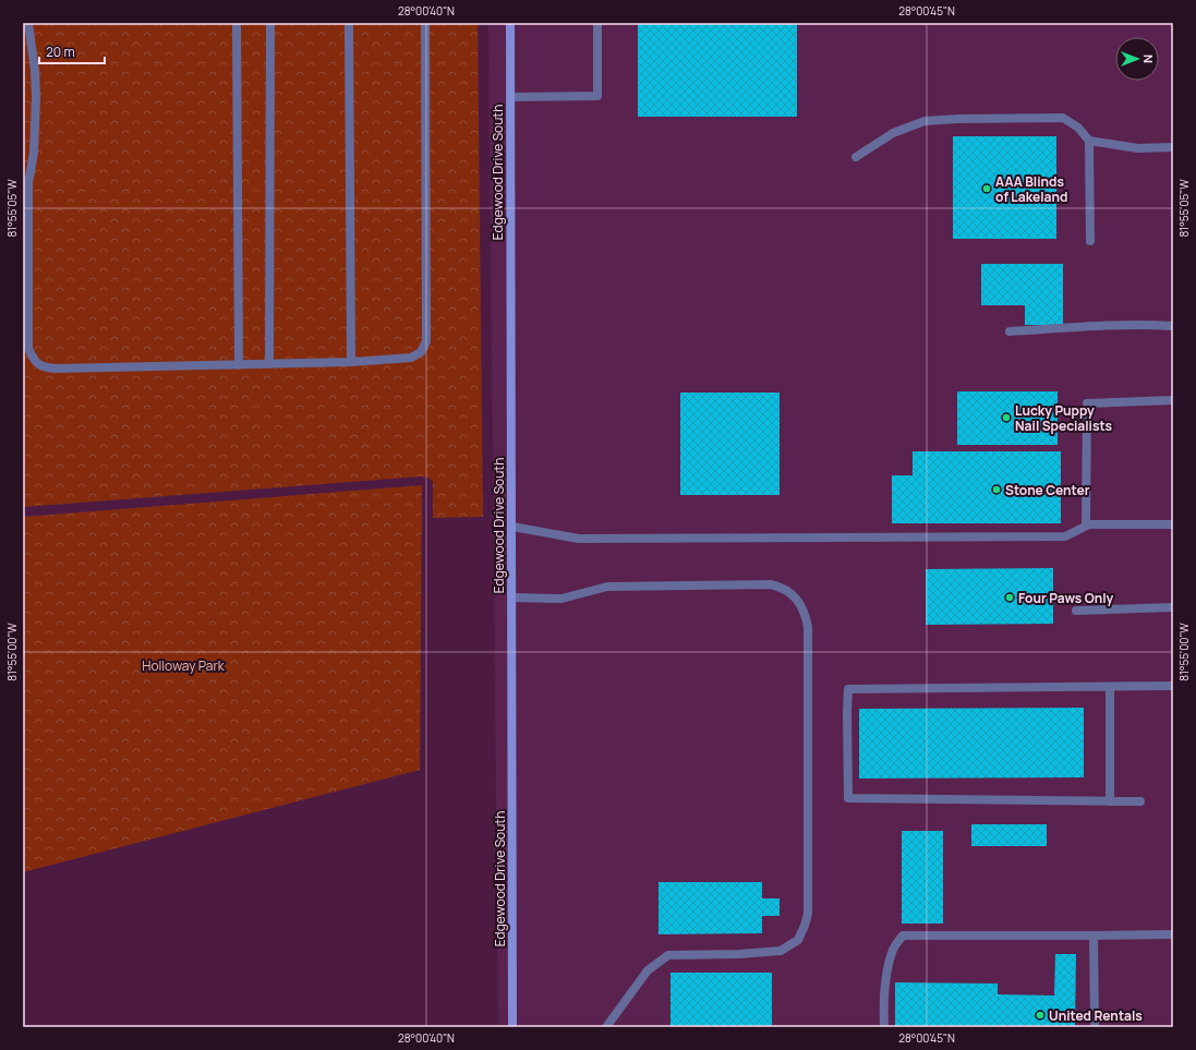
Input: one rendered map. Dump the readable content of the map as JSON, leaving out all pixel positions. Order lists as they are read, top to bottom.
{
  "streets": {
    "street": ["Edgewood Drive South"]
  },
  "parks": ["Holloway Park"],
  "places": [
    "AAA Blinds of Lakeland",
    "Lucky Puppy Nail Specialists",
    "Stone Center",
    "Four Paws Only",
    "United Rentals"
  ],
  "scale_bar": "20 m",
  "north": "right",
  "coordinates": [
    "28°00'40\"N",
    "28°00'45\"N",
    "81°55'05\"W",
    "81°55'00\"W"
  ]
}
